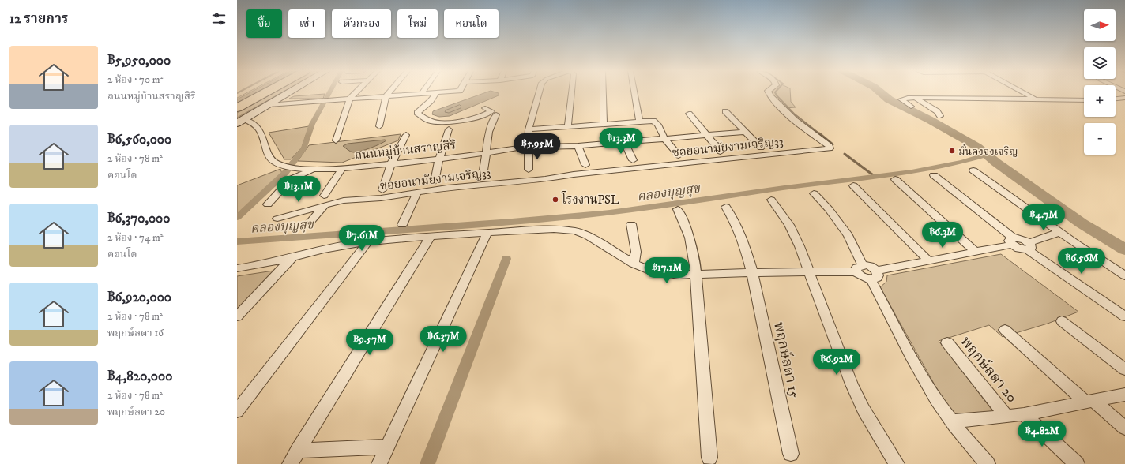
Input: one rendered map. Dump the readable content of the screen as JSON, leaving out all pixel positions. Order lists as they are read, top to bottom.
{
  "streets": {
    "street": [
      "ซอยอนามัยงามเจริญ33",
      "ถนนหมู่บ้านสราญสิริ",
      "พฤกษ์ลดา 15",
      "พฤกษ์ลดา 20"
    ]
  },
  "water": ["คลองบุญสุข"],
  "places": ["มั่นคงจงเจริญ", "โรงงานPSL"],
  "north": "right",
  "page": {
    "heading": "12 รายการ",
    "map_buttons": ["+", "−"],
    "chip": [
      "ซื้อ",
      "เช่า",
      "ตัวกรอง",
      "ใหม่",
      "คอนโด"
    ],
    "list": [
      {
        "name": "฿5,950,000",
        "note": "2 ห้อง · 70 m² · ถนนหมู่บ้านสราญสิริ"
      },
      {
        "name": "฿6,560,000",
        "note": "2 ห้อง · 78 m² · คอนโด"
      },
      {
        "name": "฿6,370,000",
        "note": "2 ห้อง · 74 m² · คอนโด"
      },
      {
        "name": "฿6,920,000",
        "note": "2 ห้อง · 78 m² · พฤกษ์ลดา 16"
      },
      {
        "name": "฿4,820,000",
        "note": "2 ห้อง · 78 m² · พฤกษ์ลดา 20"
      }
    ],
    "price": [
      "฿13.3M",
      "฿5.95M",
      "฿13.1M",
      "฿4.7M",
      "฿6.3M",
      "฿7.61M",
      "฿6.56M",
      "฿17.1M",
      "฿6.37M",
      "฿9.57M",
      "฿6.92M",
      "฿4.82M"
    ]
  }
}
